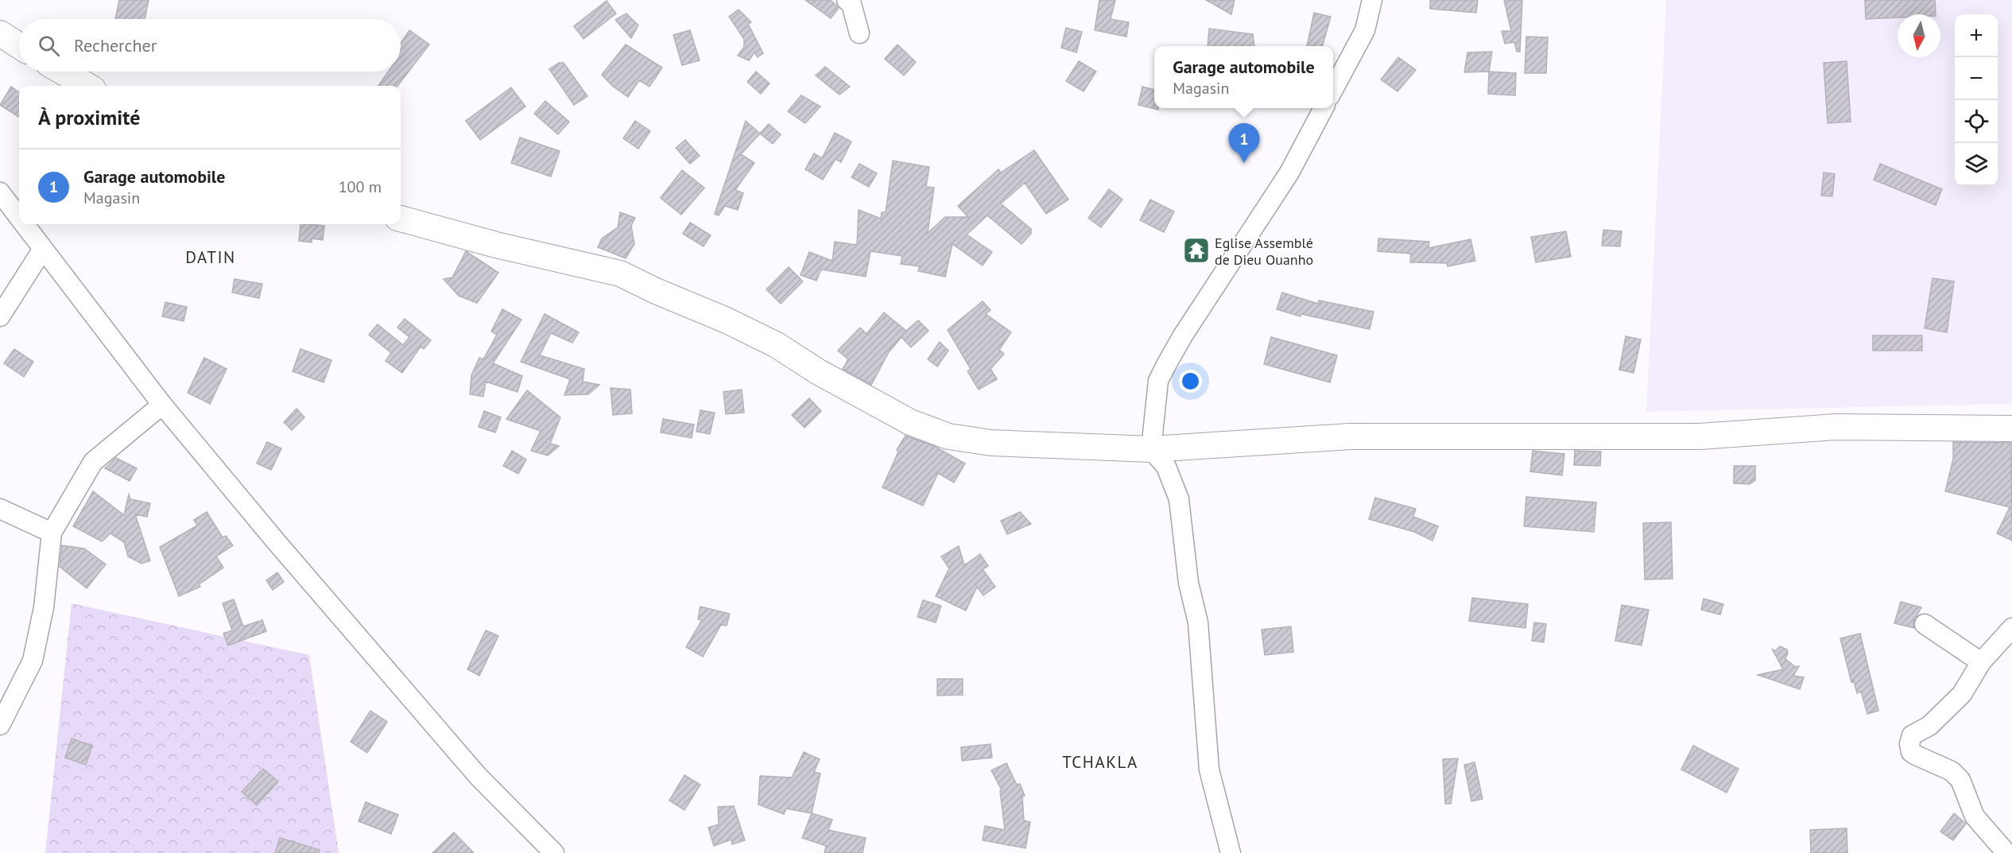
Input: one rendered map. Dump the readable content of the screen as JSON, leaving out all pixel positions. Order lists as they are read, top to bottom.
{
  "districts": ["DATIN", "TCHAKLA"],
  "places": {
    "temple": ["Eglise Assemblé de Dieu Ouanho"]
  },
  "north": "bottom",
  "page": {
    "map_buttons": ["+", "−"],
    "search": "Rechercher",
    "popup": ["Garage automobile", "Magasin"],
    "heading": "À proximité",
    "pins": "1",
    "list": [
      {
        "mark": "1",
        "name": "Garage automobile",
        "note": "Magasin",
        "value": "100 m"
      }
    ]
  }
}
